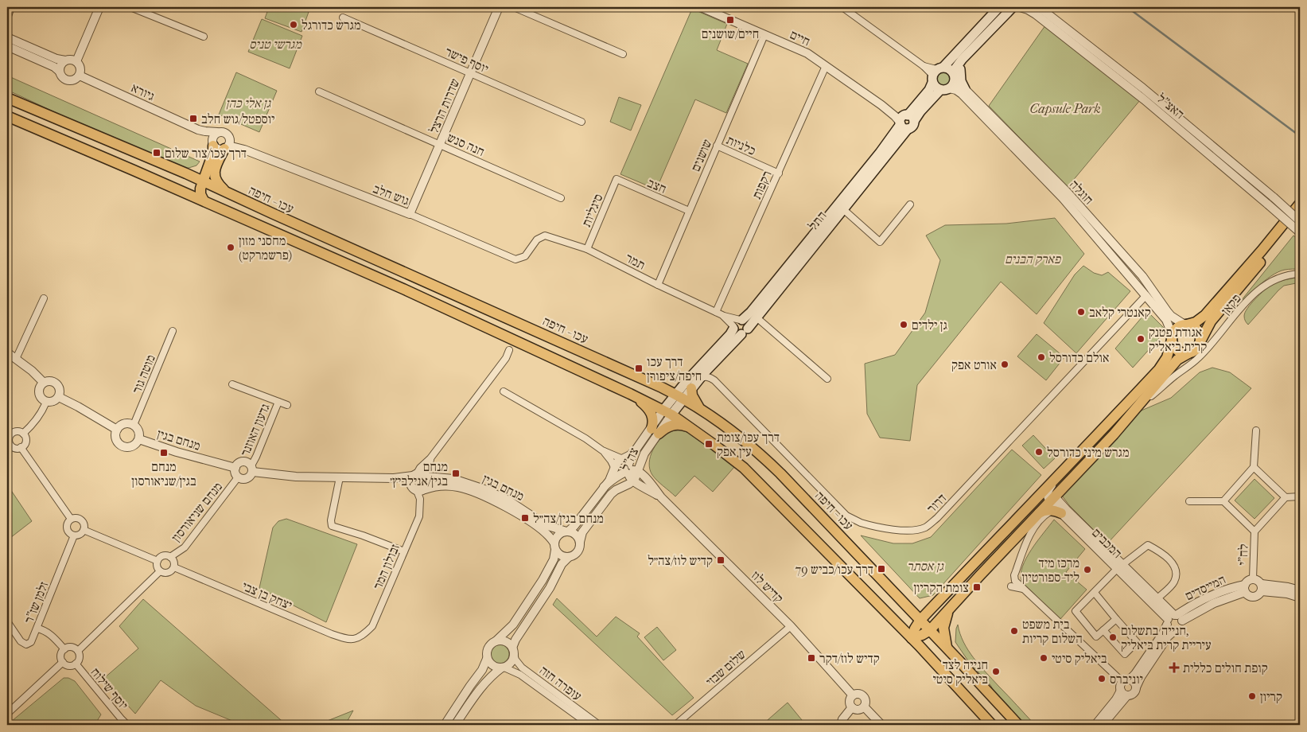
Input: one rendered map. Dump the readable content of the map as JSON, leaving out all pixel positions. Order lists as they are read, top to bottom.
{
  "streets": {
    "highway": ["עכו - חיפה"],
    "main road": ["התל", "צה\"ל"],
    "street": [
      "חיים",
      "יוסף פישר",
      "גיורא",
      "שדרות הרצל",
      "האצ\"ל",
      "חנה סנש",
      "כלניות",
      "שושנים",
      "רקפות",
      "חצב",
      "חוגלה",
      "גוש חלב",
      "סיגליות",
      "תמר",
      "פקאן",
      "מוטה גור",
      "גדעון האוזנר",
      "מנחם בגין",
      "דרור",
      "מנחם שניאורסון",
      "המכבים",
      "לח\"י",
      "זבולון המר",
      "קדיש לוז",
      "המייסדים",
      "יצחק בן צבי",
      "זלמן שז\"ר",
      "שלום שבזי",
      "עופרה חזה",
      "יוסף שילוח"
    ]
  },
  "crossings": [
    ["חיים", "שושנים"],
    ["חיים", "רקפות"],
    ["חיים", "התל"],
    ["יוסף פישר", "שדרות הרצל"],
    ["גיורא", "גוש חלב"],
    ["שדרות הרצל", "חנה סנש"],
    ["שדרות הרצל", "גוש חלב"],
    ["כלניות", "שושנים"],
    ["כלניות", "רקפות"],
    ["שושנים", "חצב"],
    ["שושנים", "תמר"],
    ["רקפות", "תמר"],
    ["חצב", "סיגליות"],
    ["חוגלה", "התל"],
    ["חוגלה", "דרור"],
    ["גוש חלב", "תמר"],
    ["עכו - חיפה", "התל"],
    ["עכו - חיפה", "צה\"ל"],
    ["סיגליות", "תמר"],
    ["התל", "תמר"],
    ["התל", "צה\"ל"],
    ["מוטה גור", "מנחם בגין"],
    ["גדעון האוזנר", "מנחם בגין"],
    ["גדעון האוזנר", "מנחם שניאורסון"],
    ["מנחם בגין", "צה\"ל"],
    ["מנחם בגין", "מנחם שניאורסון"],
    ["מנחם בגין", "זבולון המר"],
    ["צה\"ל", "קדיש לוז"],
    ["מנחם שניאורסון", "יצחק בן צבי"],
    ["המכבים", "המייסדים"],
    ["לח\"י", "המייסדים"],
    ["זבולון המר", "יצחק בן צבי"],
    ["קדיש לוז", "שלום שבזי"]
  ],
  "parks": [
    "מגרשי טניס",
    "גן אלי כהן",
    "Capsule Park",
    "פארק הבנים",
    "גן אסתר"
  ],
  "places": {
    "transit": [
      "חיים/שושנים",
      "יוספטל/גוש חלב",
      "דרך עכו/צור שלום",
      "דרך עכו חיפה/ציפורן",
      "דרך עכו/צומת עין אפק",
      "מנחם בגין/שניאורסון",
      "מנחם בגין/אנילביץ׳",
      "מנחם בגין/צה״ל",
      "קדיש לוז/צה״ל",
      "דרך עכו/כביש 79",
      "צומת הקריון",
      "קדיש לוז/דקר"
    ],
    "other": [
      "מגרש כדורגל",
      "מחסני מזון (פרשמרקט)",
      "קאנטרי קלאב",
      "גן ילדים",
      "אגודת פטנק קרית ביאליק",
      "אולם כדורסל",
      "אורט אפק",
      "מגרש מיני כדורסל",
      "מרכז מיד ליד-ספורטיון",
      "בית משפט השלום קריות",
      "חנייה בתשלום, עיריית קרית ביאליק",
      "ביאליק סיטי",
      "חנייה לצד ביאליק סיטי",
      "יוניברס",
      "קריון"
    ],
    "health": ["קופת חולים כללית"]
  }
}
